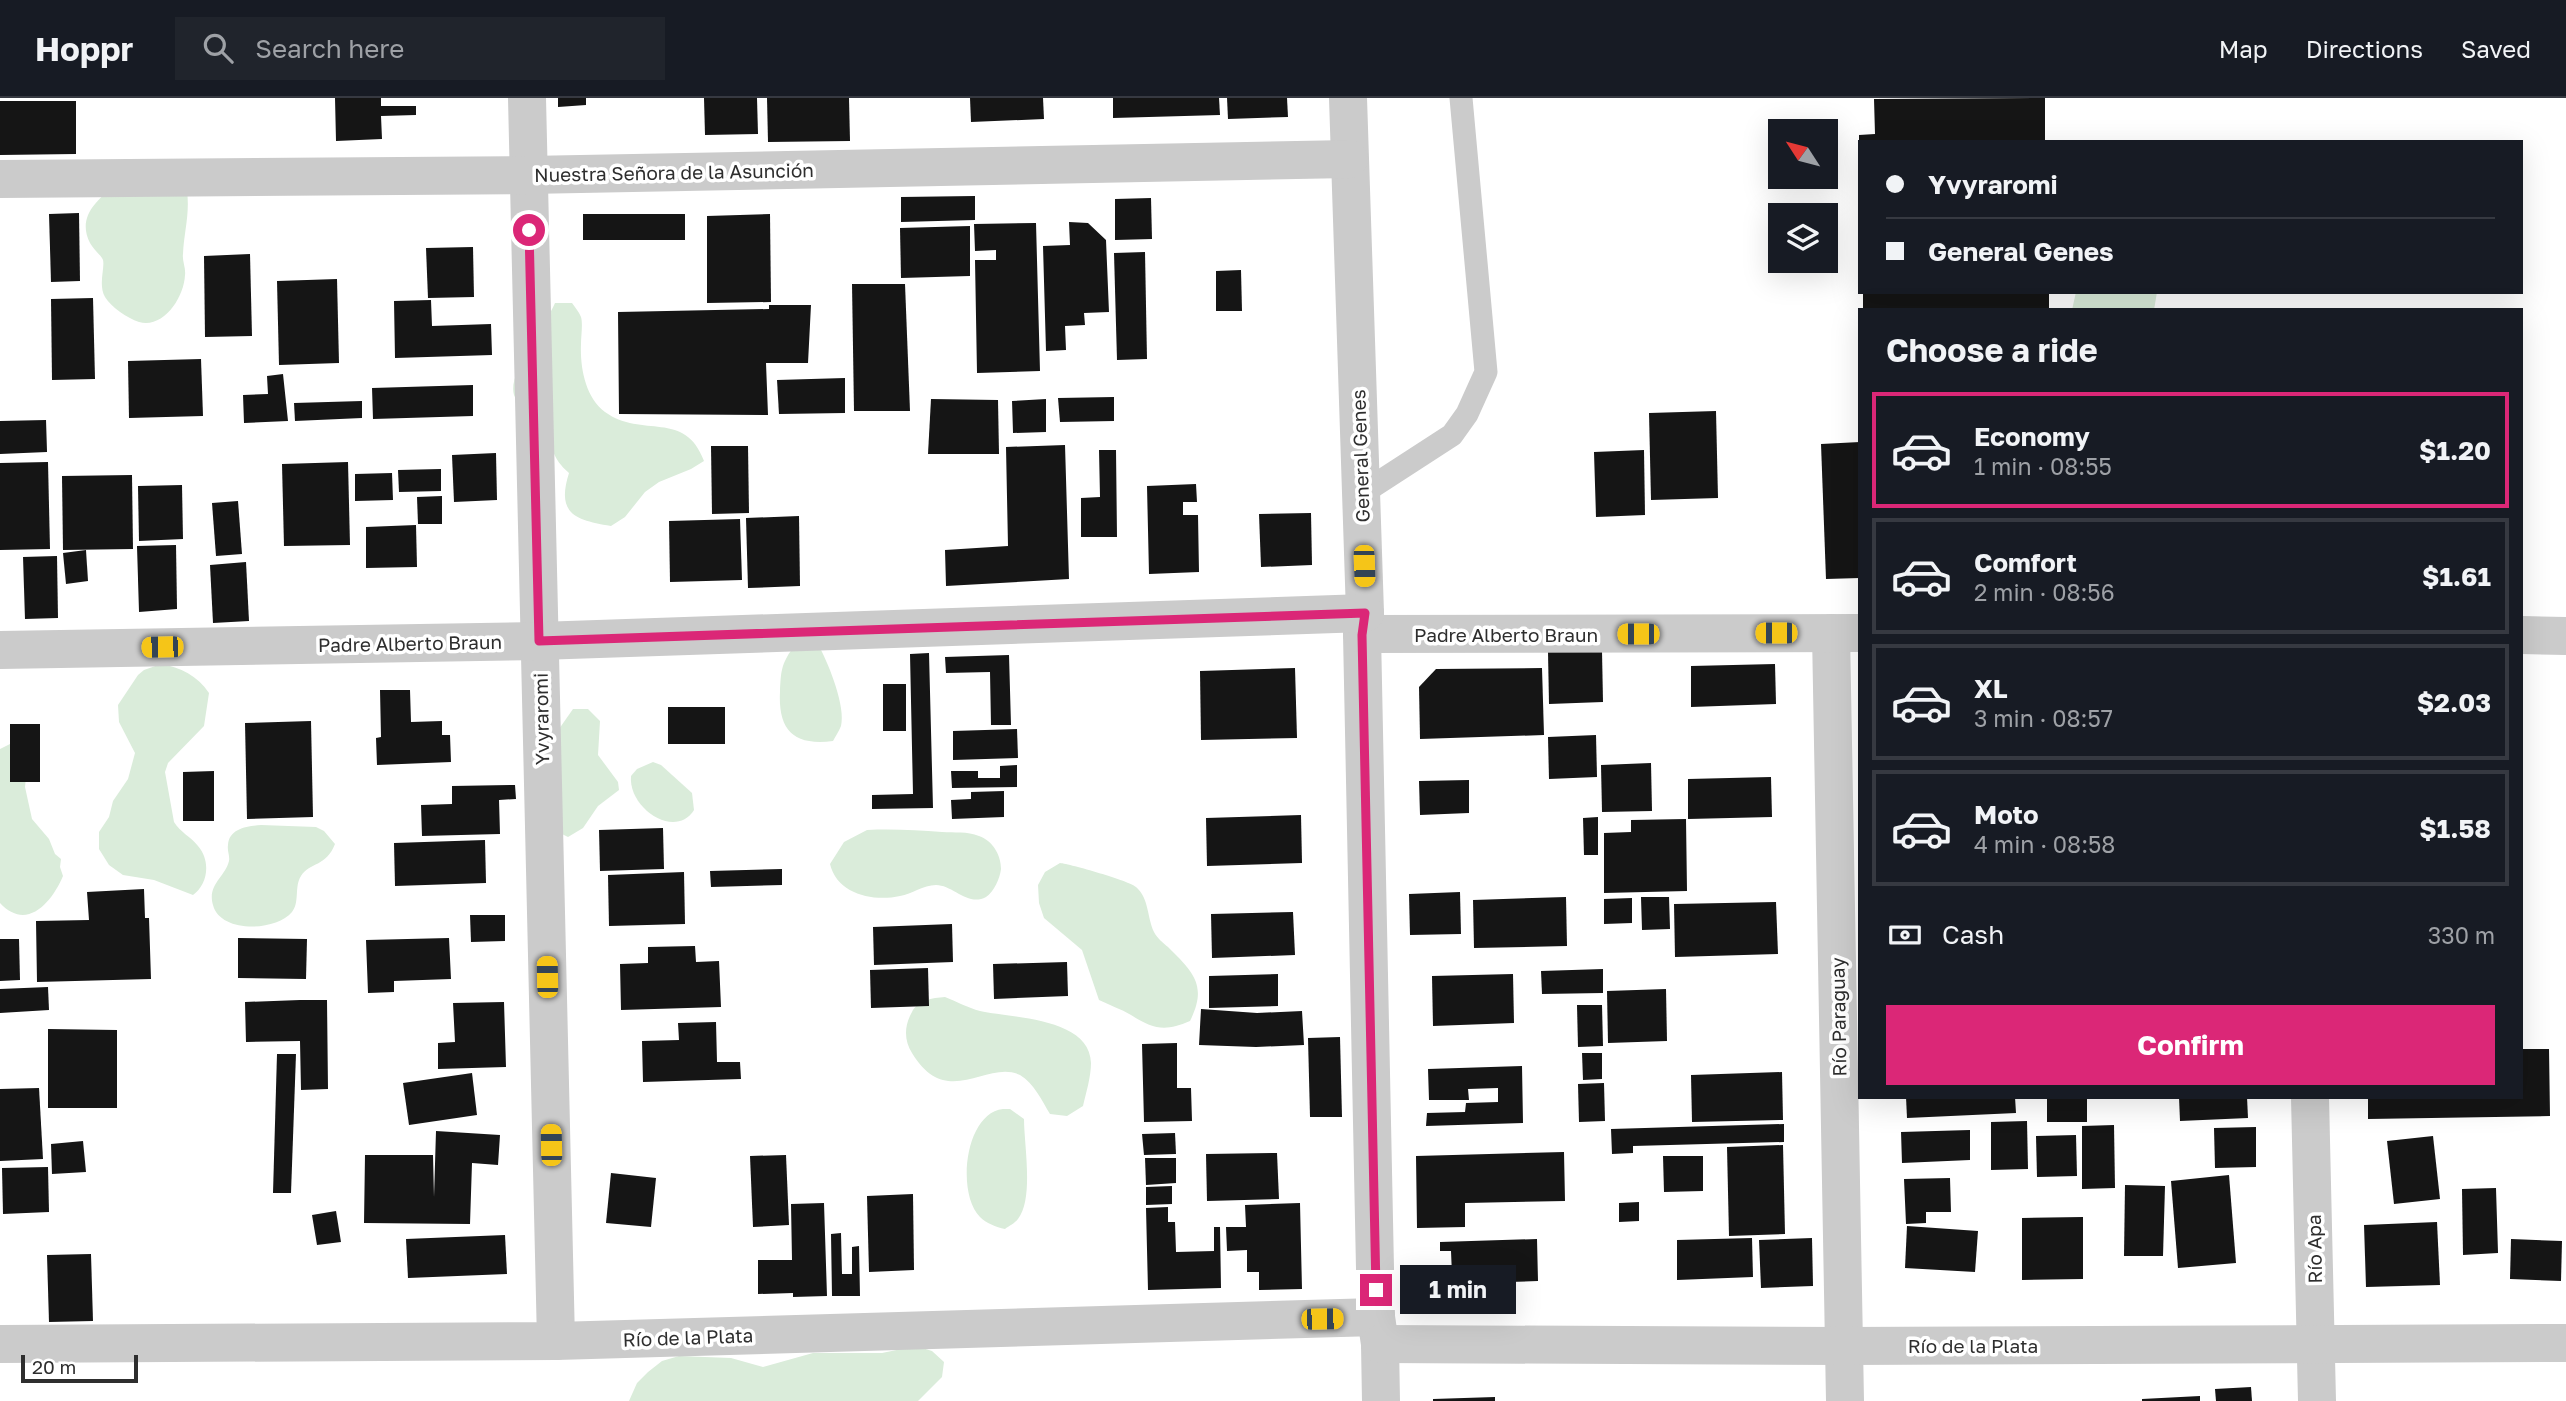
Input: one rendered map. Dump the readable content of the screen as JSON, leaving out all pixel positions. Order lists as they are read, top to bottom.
{
  "streets": {
    "street": [
      "Nuestra Señora de la Asunción",
      "General Genes",
      "Padre Alberto Braun",
      "Yvyraromi",
      "Río Paraguay",
      "Río Apa",
      "Río de la Plata"
    ]
  },
  "crossings": [
    ["Nuestra Señora de la Asunción", "General Genes"],
    ["Nuestra Señora de la Asunción", "Yvyraromi"],
    ["General Genes", "Padre Alberto Braun"],
    ["General Genes", "Río de la Plata"],
    ["Padre Alberto Braun", "Yvyraromi"],
    ["Padre Alberto Braun", "Río Paraguay"],
    ["Yvyraromi", "Río de la Plata"],
    ["Río Paraguay", "Río de la Plata"],
    ["Río Apa", "Río de la Plata"]
  ],
  "scale_bar": "20 m",
  "north": "top left",
  "page": {
    "header": "Hoppr",
    "search": "Search here",
    "nav": ["Map", "Directions", "Saved"],
    "banner": ["Yvyraromi", "General Genes"],
    "heading": "Choose a ride",
    "list": [
      {
        "name": "Economy",
        "note": "1 min · 08:55",
        "value": "$1.20"
      },
      {
        "name": "Comfort",
        "note": "2 min · 08:56",
        "value": "$1.61"
      },
      {
        "name": "XL",
        "note": "3 min · 08:57",
        "value": "$2.03"
      },
      {
        "name": "Moto",
        "note": "4 min · 08:58",
        "value": "$1.58"
      }
    ],
    "pay": ["Cash", "330 m"],
    "buttons": "Confirm",
    "bubble": "1 min",
    "scale": "20 m"
  }
}
